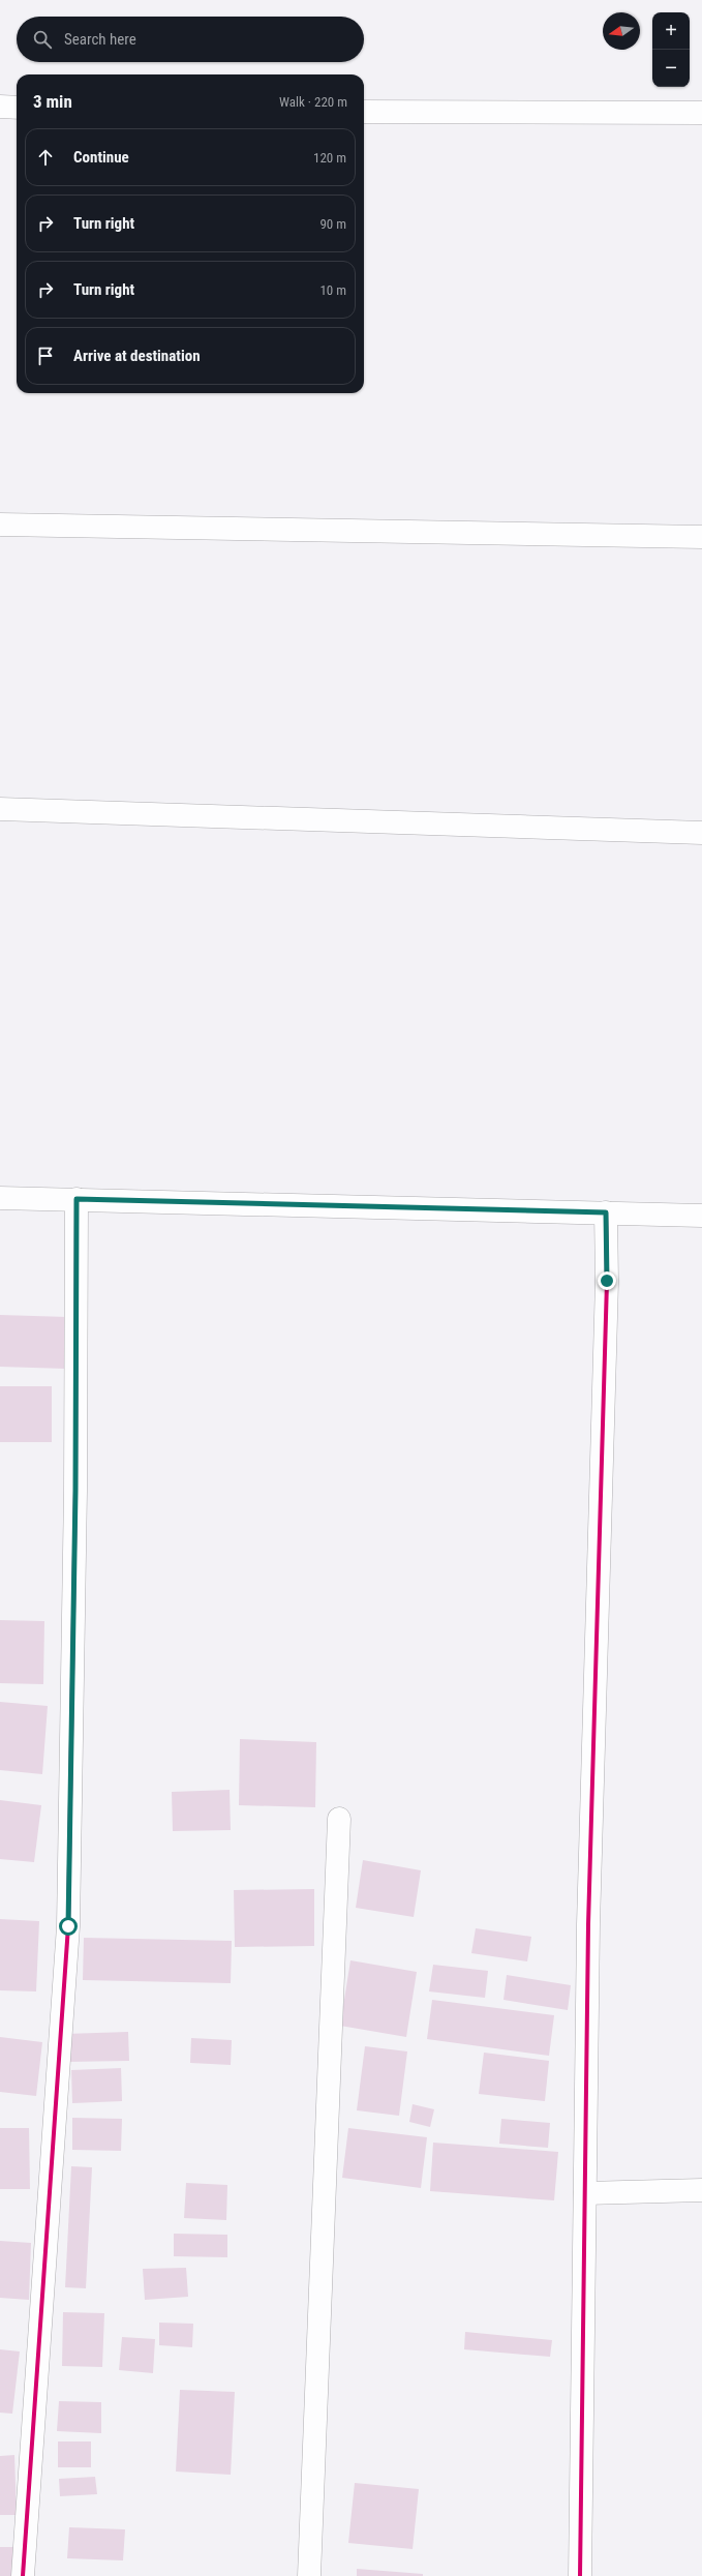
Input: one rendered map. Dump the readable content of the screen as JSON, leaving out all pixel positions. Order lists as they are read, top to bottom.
{
  "north": "left",
  "page": {
    "map_buttons": ["+", "−"],
    "search": "Search here",
    "heading": ["3 min", "Walk · 220 m"],
    "list": [
      ["Continue", "120 m"],
      ["Turn right", "90 m"],
      ["Turn right", "10 m"],
      "Arrive at destination"
    ]
  }
}
